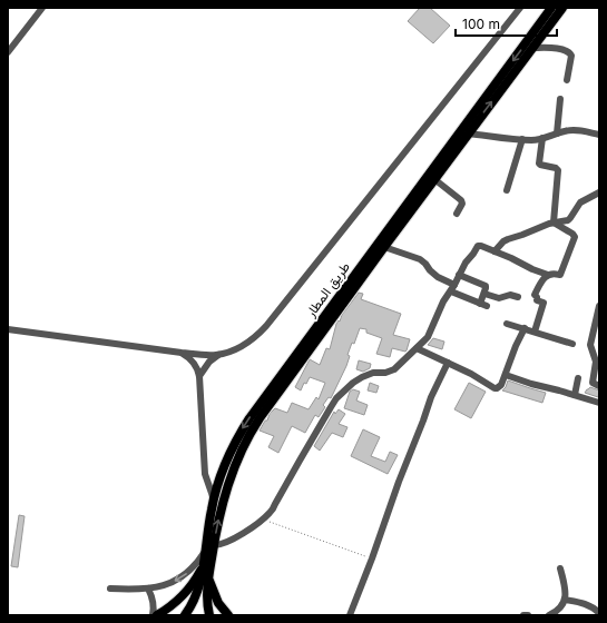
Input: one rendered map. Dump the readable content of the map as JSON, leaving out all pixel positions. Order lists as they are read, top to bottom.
{
  "streets": {
    "main road": ["طريق المطار"]
  },
  "scale_bar": "100 m"
}
